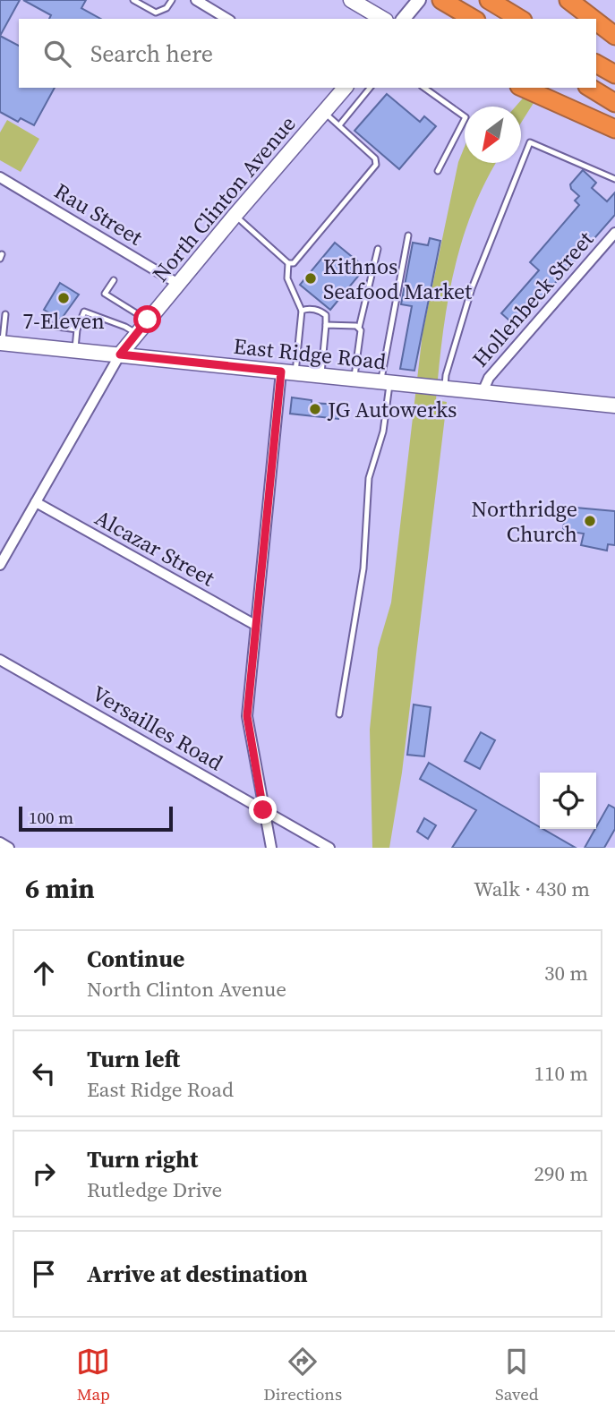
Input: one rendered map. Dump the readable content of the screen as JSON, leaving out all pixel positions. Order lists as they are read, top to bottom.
{
  "streets": {
    "main road": ["North Clinton Avenue", "East Ridge Road"],
    "street": [
      "Rau Street",
      "Hollenbeck Street",
      "Alcazar Street",
      "Versailles Road"
    ]
  },
  "crossings": [
    ["North Clinton Avenue", "Rau Street"],
    ["North Clinton Avenue", "East Ridge Road"],
    ["North Clinton Avenue", "Alcazar Street"],
    ["Hollenbeck Street", "East Ridge Road"]
  ],
  "places": [
    "Kithnos Seafood Market",
    "7-Eleven",
    "JG Autowerks",
    "Northridge Church"
  ],
  "scale_bar": "100 m",
  "north": "bottom left",
  "page": {
    "search": "Search here",
    "scale": "100 m",
    "heading": ["6 min", "Walk · 430 m"],
    "list": [
      ["Continue", "North Clinton Avenue", "30 m"],
      ["Turn left", "East Ridge Road", "110 m"],
      ["Turn right", "Rutledge Drive", "290 m"],
      "Arrive at destination"
    ],
    "nav": ["Map", "Directions", "Saved"]
  }
}
